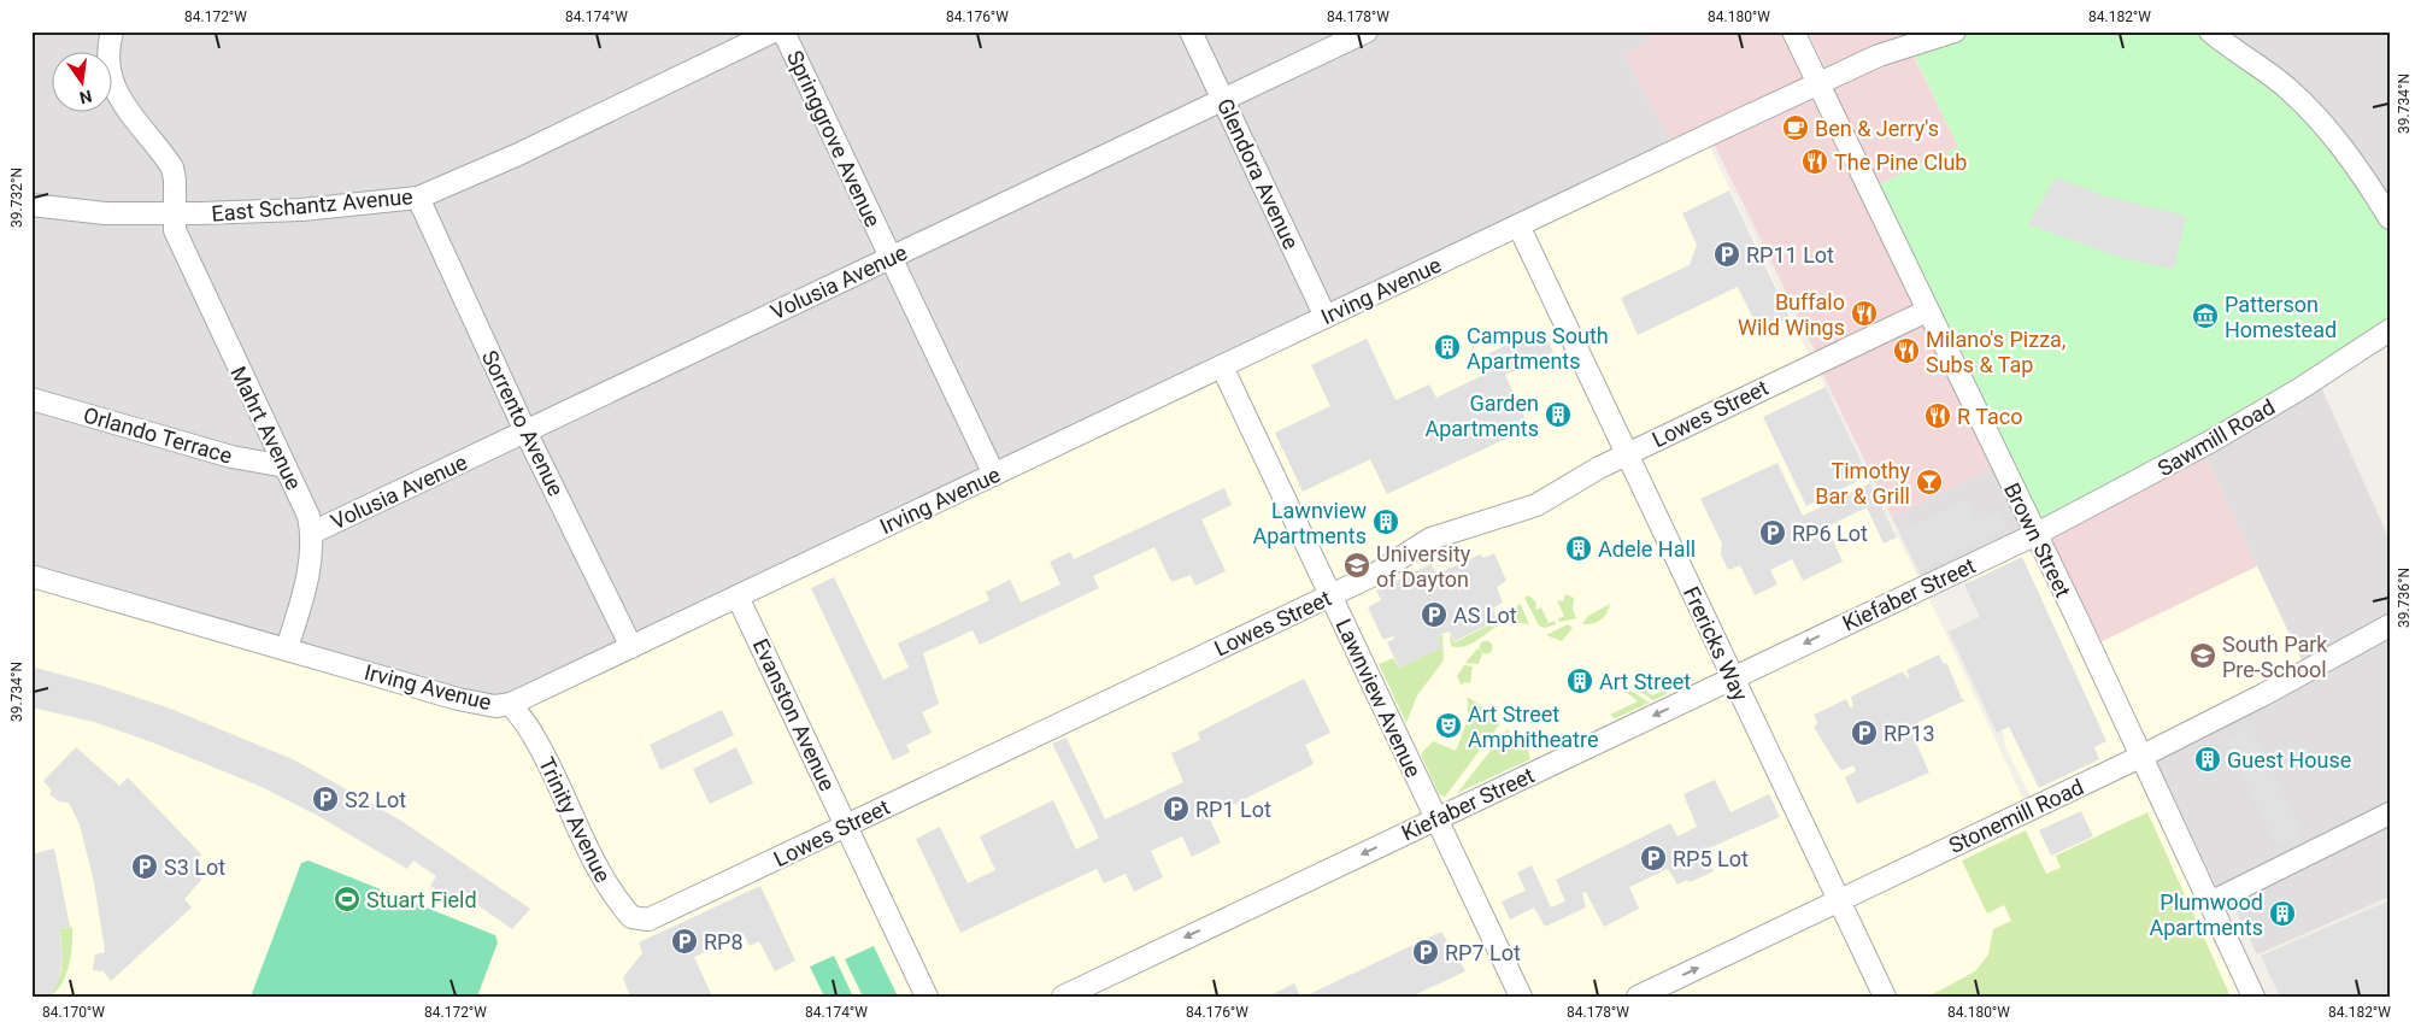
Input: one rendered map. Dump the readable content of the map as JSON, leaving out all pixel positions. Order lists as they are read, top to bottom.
{
  "streets": {
    "street": [
      "Springgrove Avenue",
      "Glendora Avenue",
      "East Schantz Avenue",
      "Volusia Avenue",
      "Irving Avenue",
      "Lowes Street",
      "Sorrento Avenue",
      "Mahrt Avenue",
      "Orlando Terrace",
      "Sawmill Road",
      "Brown Street",
      "Kiefaber Street",
      "Frericks Way",
      "Lawnview Avenue",
      "Evanston Avenue",
      "Stonemill Road",
      "Trinity Avenue"
    ]
  },
  "crossings": [
    ["Springgrove Avenue", "Volusia Avenue"],
    ["Springgrove Avenue", "Irving Avenue"],
    ["Glendora Avenue", "Volusia Avenue"],
    ["Glendora Avenue", "Irving Avenue"],
    ["East Schantz Avenue", "Sorrento Avenue"],
    ["East Schantz Avenue", "Mahrt Avenue"],
    ["Volusia Avenue", "Sorrento Avenue"],
    ["Volusia Avenue", "Mahrt Avenue"],
    ["Irving Avenue", "Sorrento Avenue"],
    ["Irving Avenue", "Mahrt Avenue"],
    ["Irving Avenue", "Brown Street"],
    ["Irving Avenue", "Frericks Way"],
    ["Irving Avenue", "Lawnview Avenue"],
    ["Irving Avenue", "Evanston Avenue"],
    ["Irving Avenue", "Trinity Avenue"],
    ["Lowes Street", "Brown Street"],
    ["Lowes Street", "Frericks Way"],
    ["Lowes Street", "Lawnview Avenue"],
    ["Lowes Street", "Evanston Avenue"],
    ["Lowes Street", "Trinity Avenue"],
    ["Mahrt Avenue", "Orlando Terrace"],
    ["Sawmill Road", "Brown Street"],
    ["Sawmill Road", "Kiefaber Street"],
    ["Brown Street", "Kiefaber Street"],
    ["Brown Street", "Stonemill Road"],
    ["Kiefaber Street", "Frericks Way"],
    ["Kiefaber Street", "Lawnview Avenue"],
    ["Frericks Way", "Stonemill Road"]
  ],
  "one_way": ["Kiefaber Street"],
  "places": {
    "cafe": ["Ben & Jerry's"],
    "restaurant": [
      "The Pine Club",
      "Buffalo Wild Wings",
      "Milano's Pizza, Subs & Tap",
      "R Taco"
    ],
    "parking": [
      "RP11 Lot",
      "RP6 Lot",
      "AS Lot",
      "RP13",
      "S2 Lot",
      "RP1 Lot",
      "RP5 Lot",
      "S3 Lot",
      "RP8",
      "RP7 Lot"
    ],
    "museum": ["Patterson Homestead"],
    "building": [
      "Campus South Apartments",
      "Garden Apartments",
      "Lawnview Apartments",
      "Adele Hall",
      "Art Street",
      "Guest House",
      "Plumwood Apartments"
    ],
    "bar": ["Timothy Bar & Grill"],
    "school or university": ["University of Dayton", "South Park Pre-School"],
    "theatre": ["Art Street Amphitheatre"],
    "sports": ["Stuart Field"]
  },
  "north": "bottom",
  "coordinates": [
    "84.172°W",
    "84.174°W",
    "84.176°W",
    "84.178°W",
    "84.180°W",
    "84.182°W",
    "39.734°N",
    "39.732°N",
    "39.736°N",
    "84.170°W"
  ]
}
